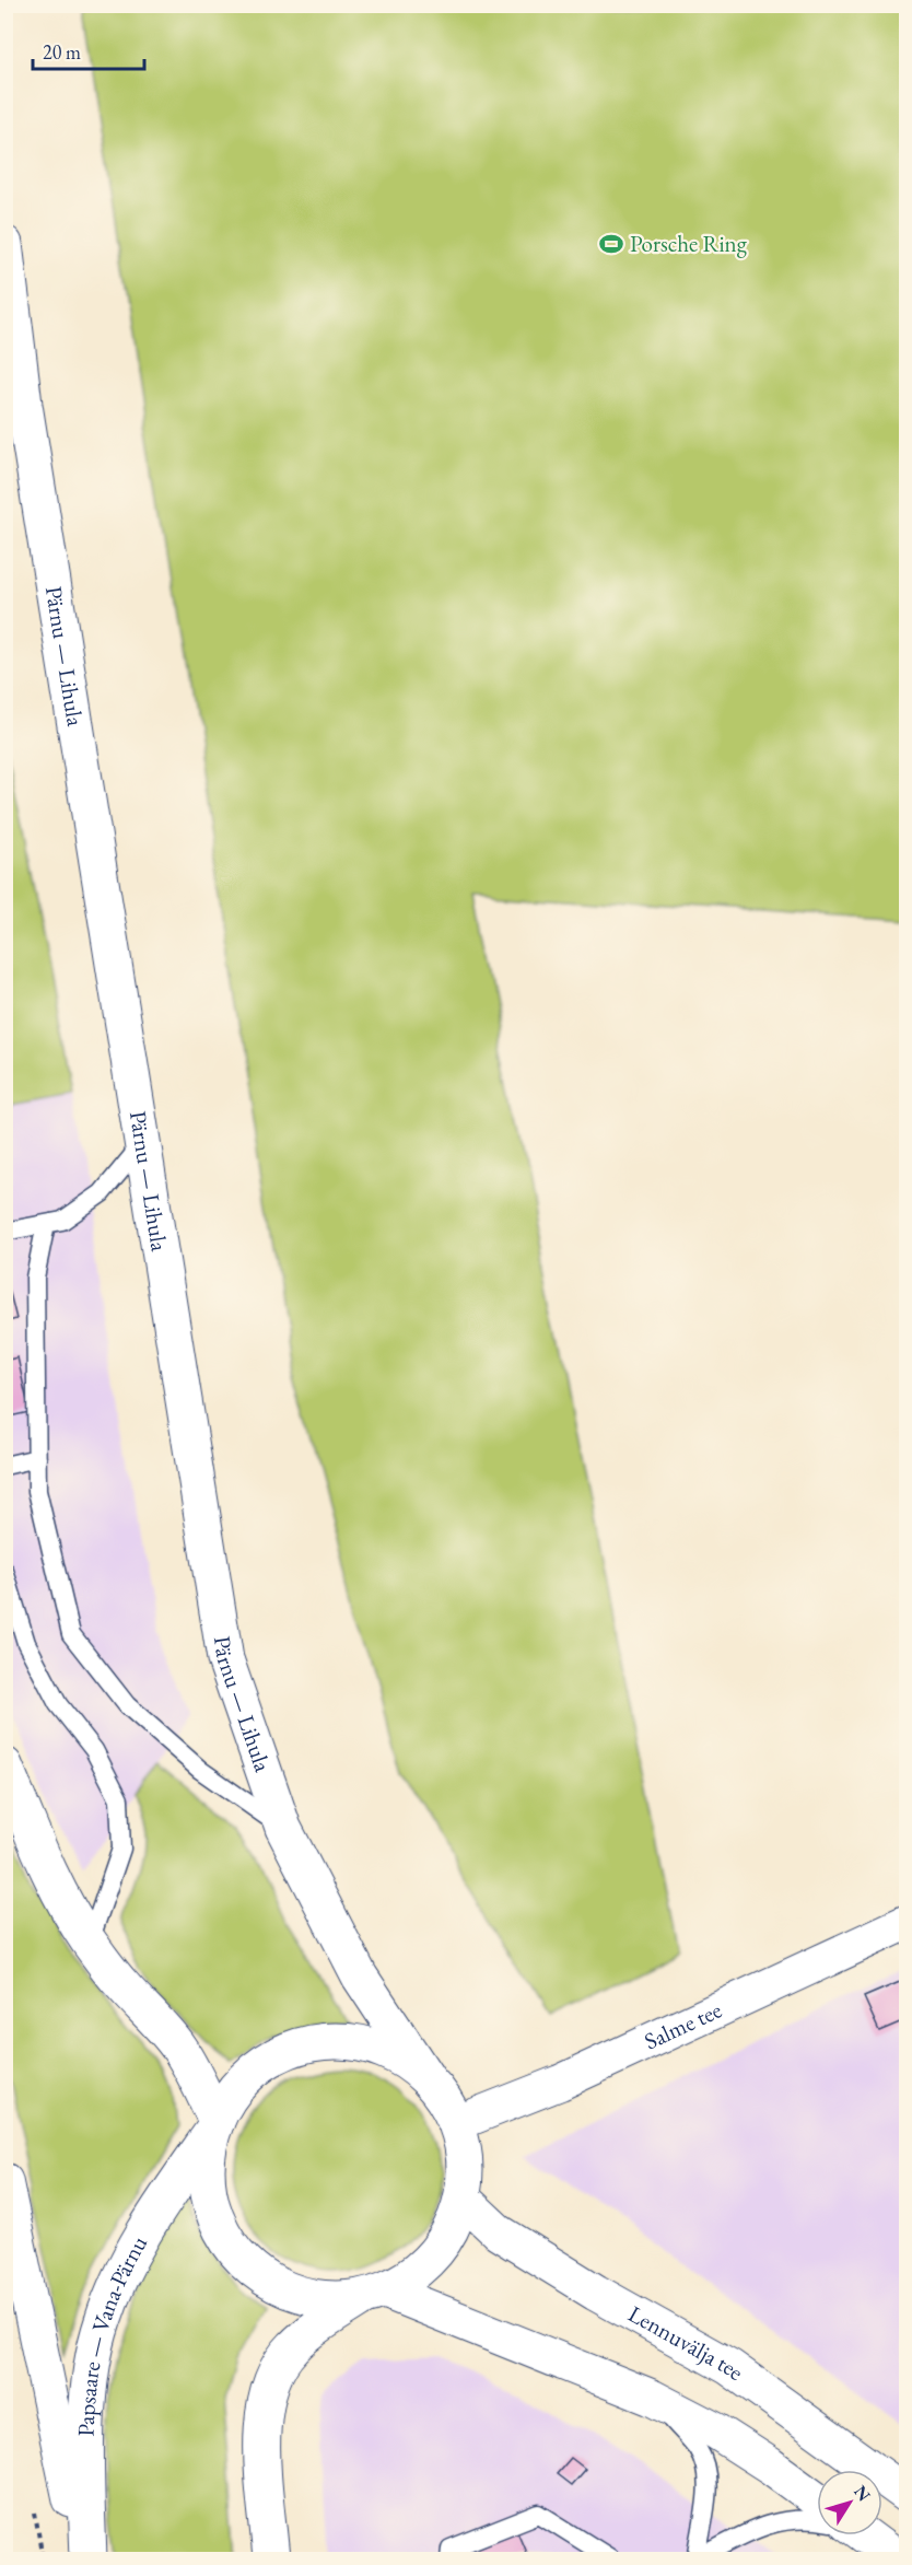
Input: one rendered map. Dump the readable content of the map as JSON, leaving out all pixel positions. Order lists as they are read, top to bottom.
{
  "streets": {
    "main road": ["Pärnu — Lihula", "Papsaare — Vana-Pärnu", "Lennuvälja tee"],
    "street": ["Salme tee"]
  },
  "crossings": [
    ["Pärnu — Lihula", "Salme tee"],
    ["Pärnu — Lihula", "Lennuvälja tee"]
  ],
  "places": {
    "sports": ["Porsche Ring"]
  },
  "scale_bar": "20 m",
  "north": "top right"
}
